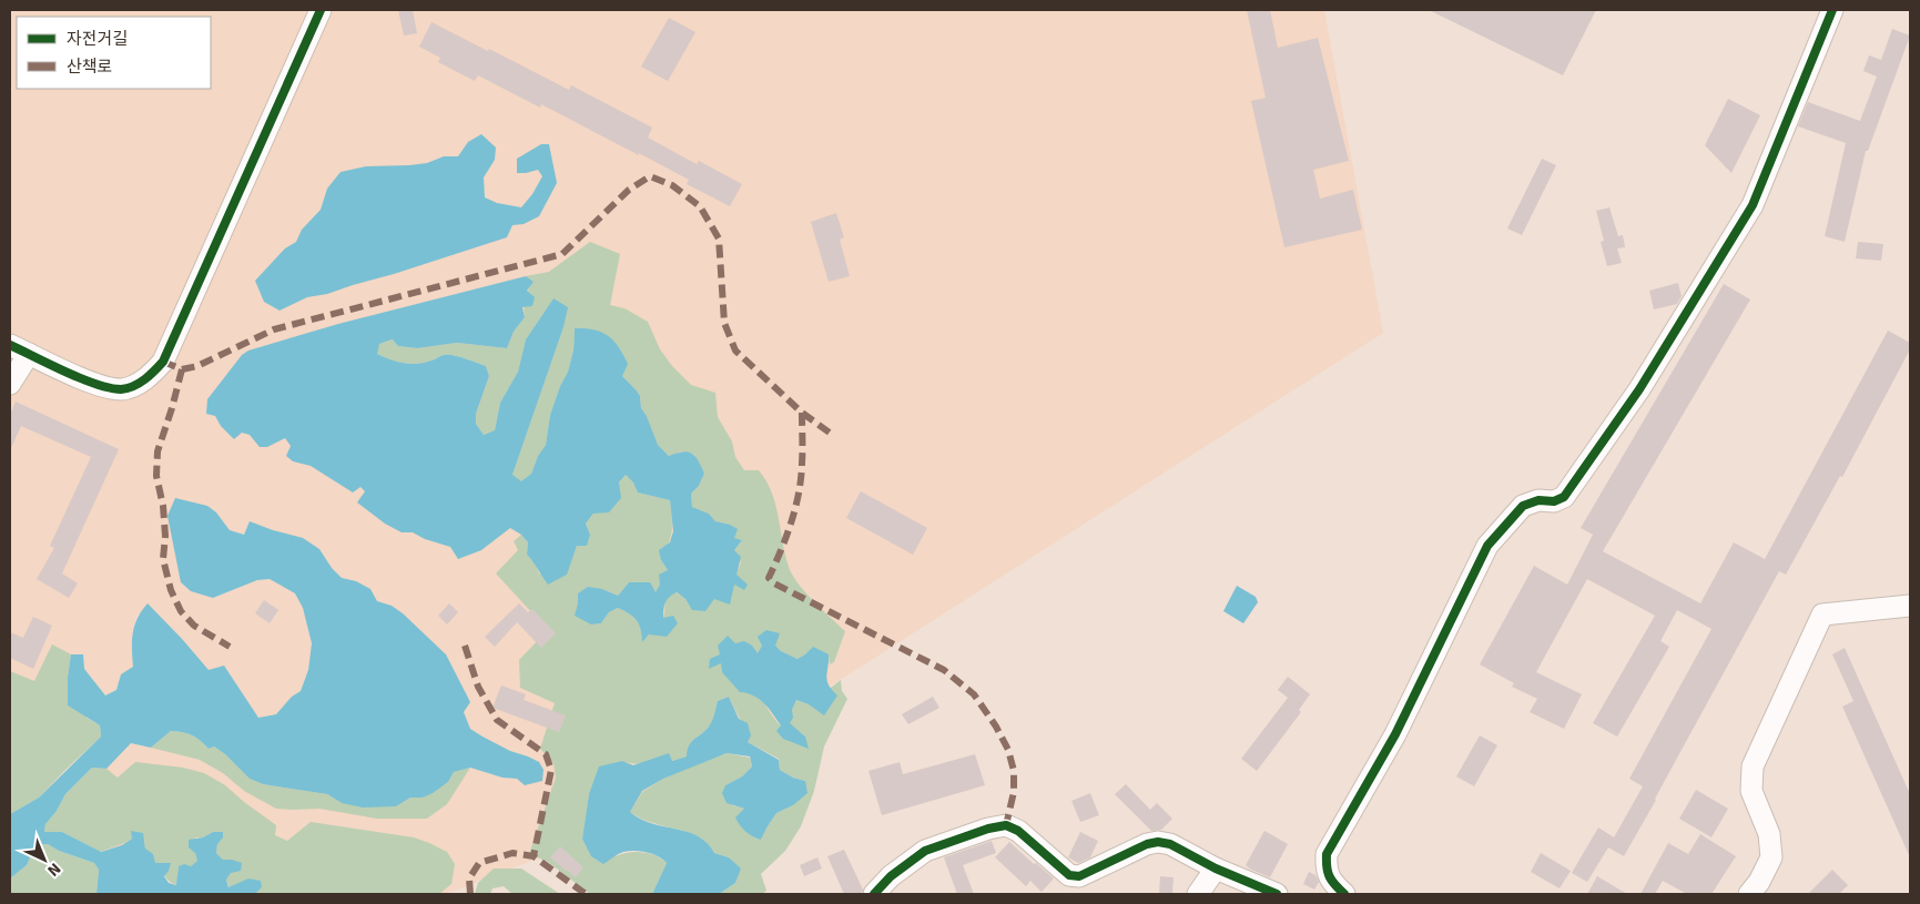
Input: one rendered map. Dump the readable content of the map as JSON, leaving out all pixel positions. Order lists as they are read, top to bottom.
{
  "legend": ["자전거길", "산책로"],
  "north": "bottom right"
}
